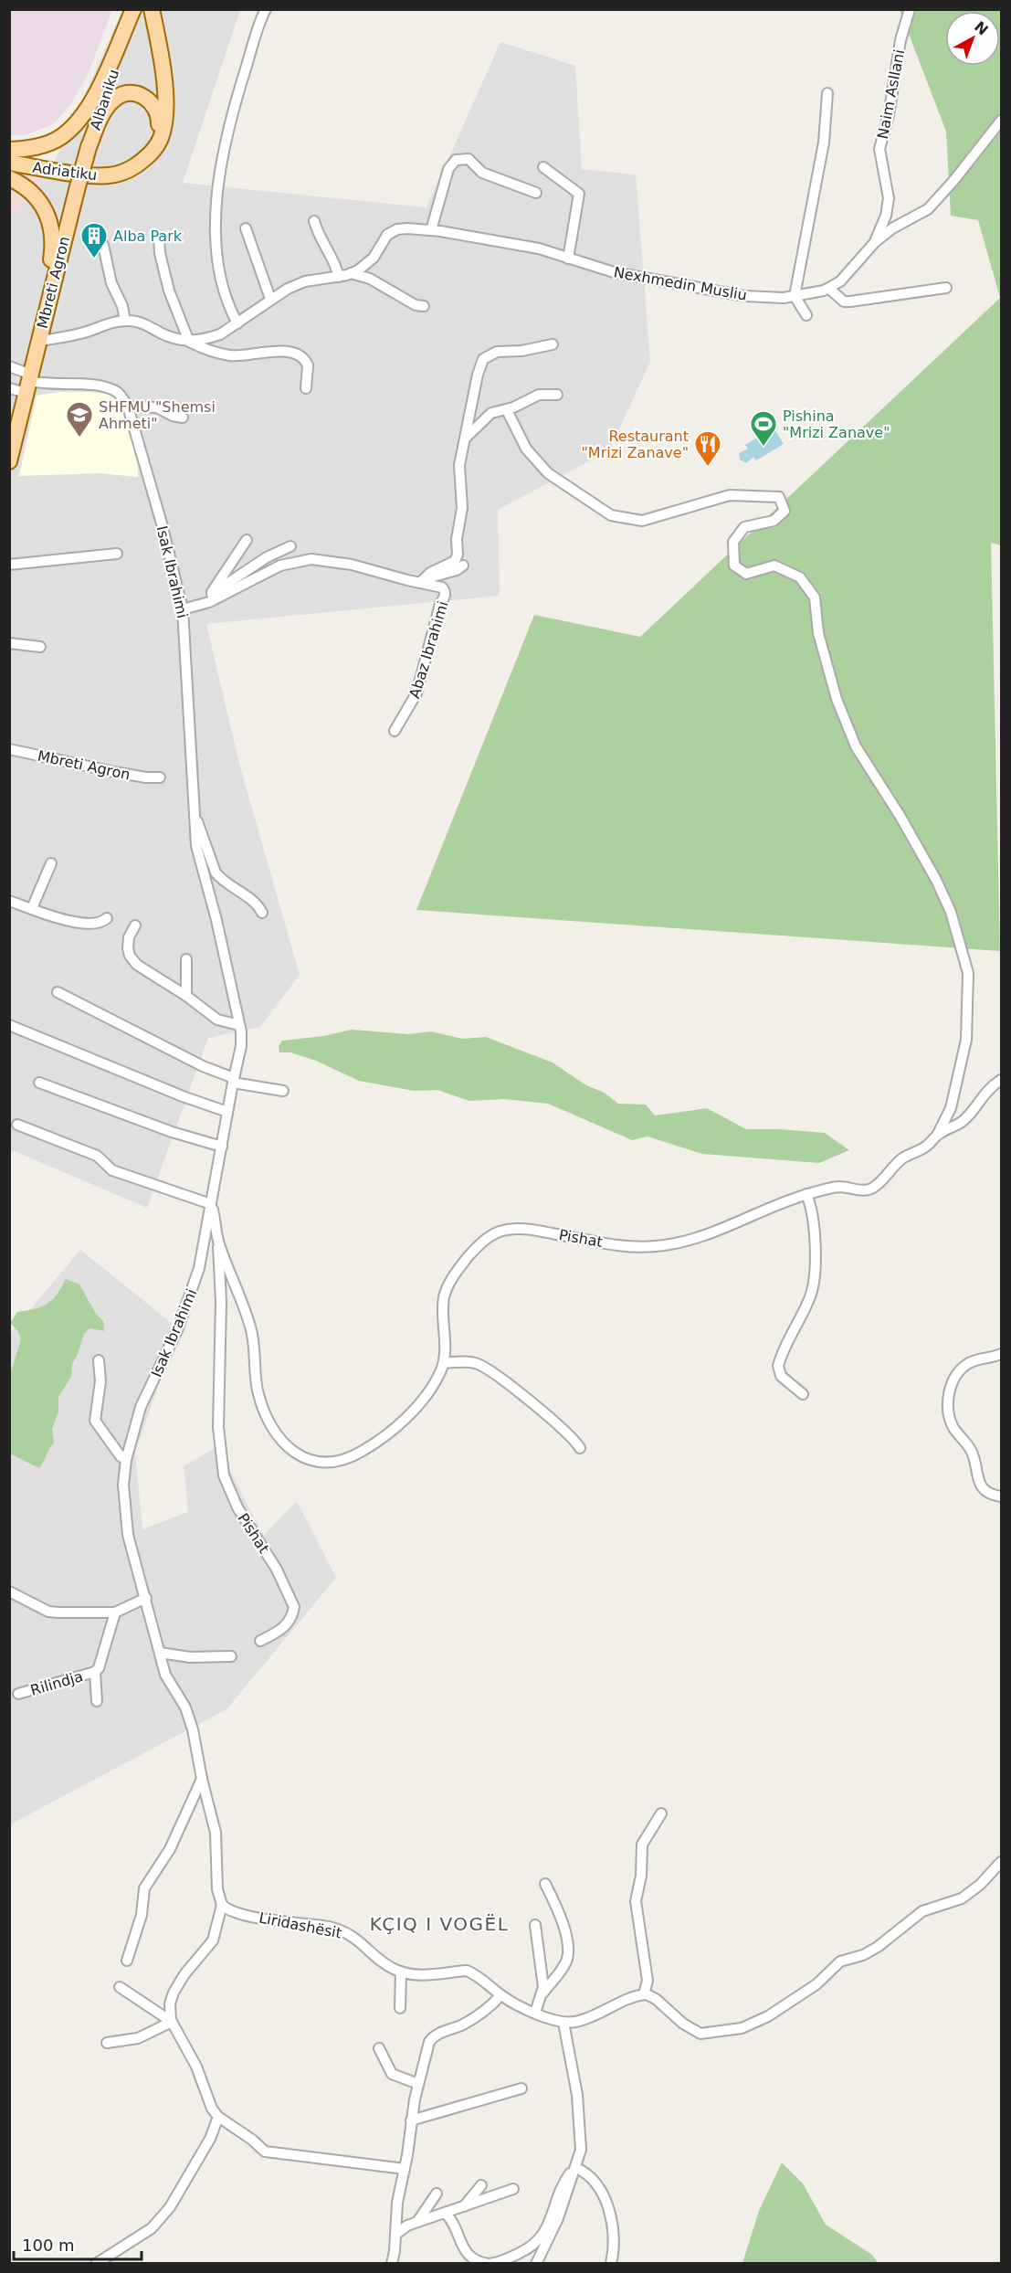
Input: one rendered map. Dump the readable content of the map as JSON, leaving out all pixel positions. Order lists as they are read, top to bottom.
{
  "streets": {
    "main road": ["Albaniku", "Adriatiku", "Mbreti Agron"],
    "street": [
      "Naim Asllani",
      "Nexhmedin Musliu",
      "Isak Ibrahimi",
      "Abaz Ibrahimi",
      "Pishat",
      "Rilindja",
      "Liridashësit"
    ]
  },
  "crossings": [
    ["Naim Asllani", "Nexhmedin Musliu"],
    ["Albaniku", "Mbreti Agron"],
    ["Isak Ibrahimi", "Abaz Ibrahimi"],
    ["Isak Ibrahimi", "Pishat"],
    ["Isak Ibrahimi", "Liridashësit"]
  ],
  "districts": ["KÇIQ I VOGËL"],
  "places": {
    "building": ["Alba Park"],
    "school or university": ["SHFMU \"Shemsi Ahmeti\""],
    "sports": ["Pishina \"Mrizi Zanave\""],
    "restaurant": ["Restaurant \"Mrizi Zanave\""]
  },
  "scale_bar": "100 m",
  "north": "top right"
}
